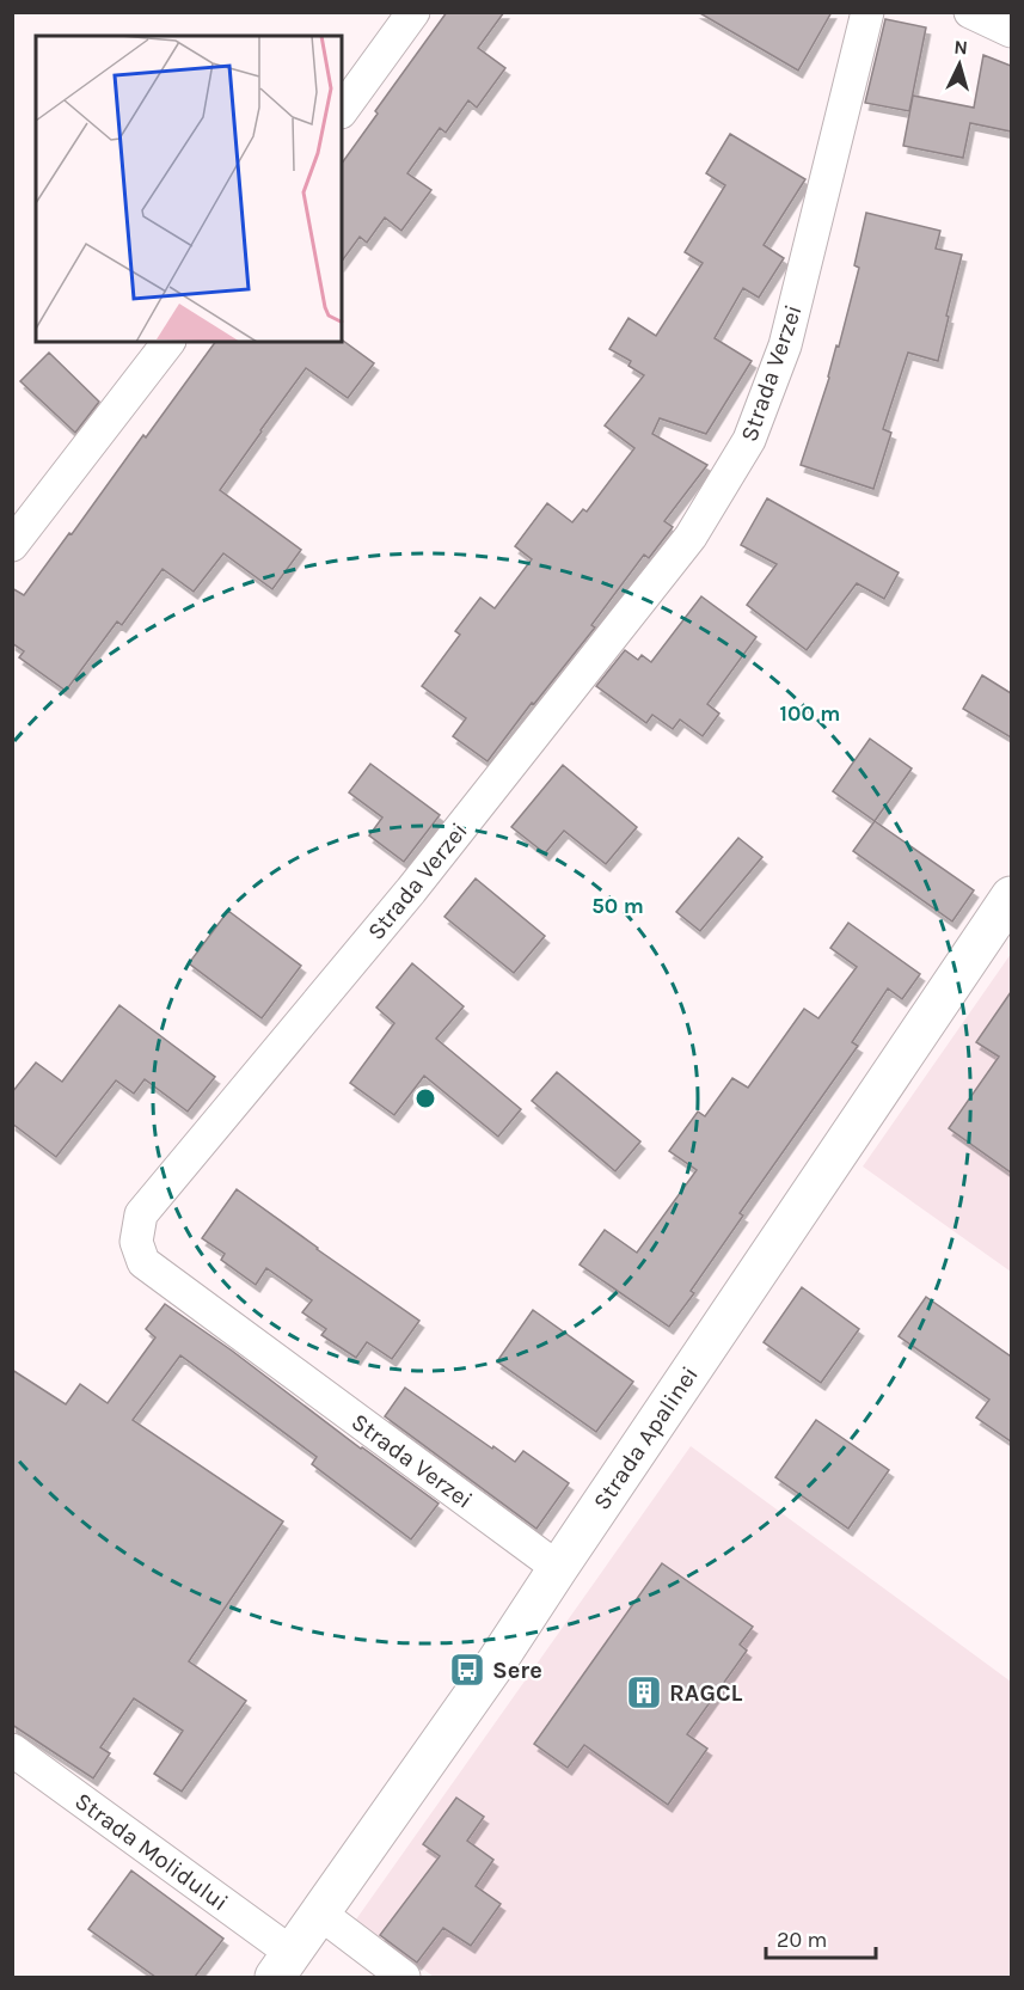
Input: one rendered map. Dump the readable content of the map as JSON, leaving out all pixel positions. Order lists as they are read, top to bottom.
{
  "streets": {
    "street": ["Strada Verzei", "Strada Apalinei", "Strada Molidului"]
  },
  "crossings": [
    ["Strada Verzei", "Strada Apalinei"],
    ["Strada Apalinei", "Strada Molidului"]
  ],
  "places": {
    "bus stop": ["Sere"],
    "building": ["RAGCL"]
  },
  "scale_bar": "20 m",
  "north": "top",
  "rings": ["100 m", "50 m"]
}
